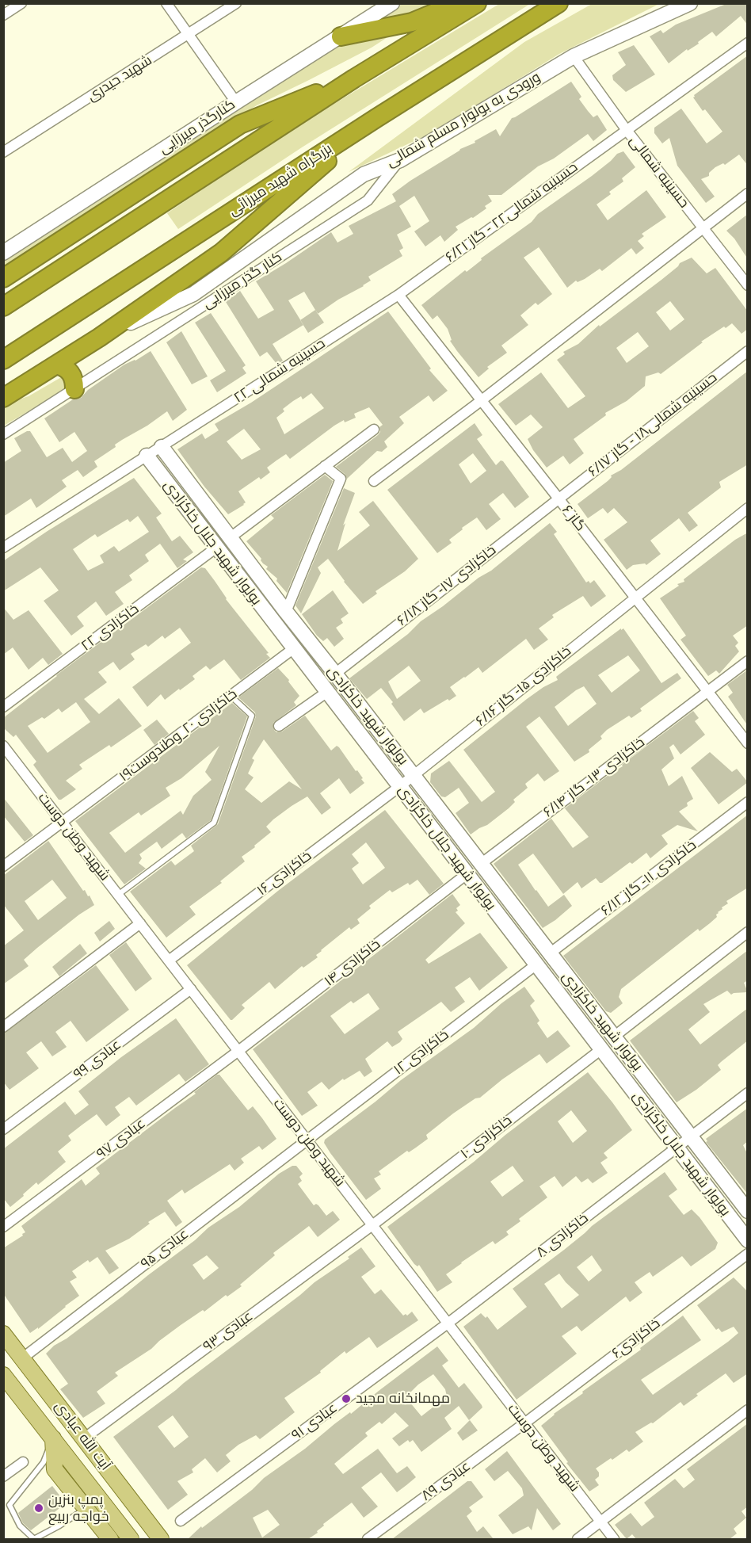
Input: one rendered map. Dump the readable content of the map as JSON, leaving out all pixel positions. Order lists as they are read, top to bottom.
{
  "streets": {
    "highway": ["بزرگراه شهید میرزائی"],
    "main road": ["آیت الله عبادی"],
    "street": [
      "شهید حیدری",
      "ورودی به بولوار مسلم شمالی",
      "کنارگذر میرزایی",
      "حسینیه شمالی",
      "حسینیه شمالی۲۲ - گاز ۶/۲۱",
      "کنار گذر میرزایی",
      "حسینیه شمالی ۲۲",
      "حسینیه شمالی۱۸ - گاز ۶/۱۷",
      "گاز ۶",
      "بولوار شهید جلال خاکزادی",
      "خاکزادی ۱۷- گاز ۶/۱۸",
      "خاکزادی ۲۲",
      "خاکزادی ۱۵- گاز ۶/۱۶",
      "بولوار شهید خاکزادی",
      "خاکزادی ۲۰_وطندوست۱۹",
      "خاکزادی ۱۳- گاز ۶/۱۴",
      "شهید وطن دوست",
      "خاکزادی ۱۶",
      "خاکزادی ۱۱- گاز ۶/۱۲",
      "خاکزادی ۱۴",
      "خاکزادی ۱۲",
      "عبادی ۹۹",
      "خاکزادی ۱۰",
      "عبادی ۹۷",
      "خاکزادی ۸",
      "عبادی ۹۵",
      "عبادی ۹۳",
      "خاکزادی۶",
      "عبادی ۹۱",
      "عبادی ۸۹"
    ]
  },
  "crossings": [
    ["ورودی به بولوار مسلم شمالی", "حسینیه شمالی"],
    ["ورودی به بولوار مسلم شمالی", "کنار گذر میرزایی"],
    ["حسینیه شمالی", "حسینیه شمالی۲۲ - گاز ۶/۲۱"],
    ["حسینیه شمالی۲۲ - گاز ۶/۲۱", "حسینیه شمالی ۲۲"],
    ["حسینیه شمالی۲۲ - گاز ۶/۲۱", "گاز ۶"],
    ["حسینیه شمالی ۲۲", "گاز ۶"],
    ["حسینیه شمالی ۲۲", "بولوار شهید جلال خاکزادی"],
    ["حسینیه شمالی ۲۲", "بولوار شهید خاکزادی"],
    ["حسینیه شمالی۱۸ - گاز ۶/۱۷", "گاز ۶"],
    ["حسینیه شمالی۱۸ - گاز ۶/۱۷", "خاکزادی ۱۷- گاز ۶/۱۸"],
    ["گاز ۶", "خاکزادی ۱۷- گاز ۶/۱۸"],
    ["گاز ۶", "خاکزادی ۱۵- گاز ۶/۱۶"],
    ["گاز ۶", "خاکزادی ۱۳- گاز ۶/۱۴"],
    ["بولوار شهید جلال خاکزادی", "خاکزادی ۲۲"],
    ["بولوار شهید جلال خاکزادی", "خاکزادی ۱۵- گاز ۶/۱۶"],
    ["بولوار شهید جلال خاکزادی", "خاکزادی ۲۰_وطندوست۱۹"],
    ["بولوار شهید جلال خاکزادی", "خاکزادی ۱۶"],
    ["بولوار شهید جلال خاکزادی", "خاکزادی ۱۴"],
    ["بولوار شهید جلال خاکزادی", "خاکزادی ۱۲"],
    ["بولوار شهید جلال خاکزادی", "خاکزادی ۱۰"],
    ["بولوار شهید جلال خاکزادی", "خاکزادی ۸"],
    ["خاکزادی ۱۷- گاز ۶/۱۸", "بولوار شهید خاکزادی"],
    ["خاکزادی ۱۵- گاز ۶/۱۶", "بولوار شهید خاکزادی"],
    ["خاکزادی ۱۵- گاز ۶/۱۶", "خاکزادی ۱۶"],
    ["بولوار شهید خاکزادی", "خاکزادی ۱۳- گاز ۶/۱۴"],
    ["بولوار شهید خاکزادی", "خاکزادی ۱۱- گاز ۶/۱۲"],
    ["بولوار شهید خاکزادی", "خاکزادی ۸"],
    ["خاکزادی ۲۰_وطندوست۱۹", "شهید وطن دوست"],
    ["شهید وطن دوست", "خاکزادی ۱۶"],
    ["شهید وطن دوست", "خاکزادی ۱۴"],
    ["شهید وطن دوست", "خاکزادی ۱۲"],
    ["شهید وطن دوست", "عبادی ۹۹"],
    ["شهید وطن دوست", "خاکزادی ۱۰"],
    ["شهید وطن دوست", "عبادی ۹۷"],
    ["شهید وطن دوست", "خاکزادی ۸"],
    ["شهید وطن دوست", "عبادی ۹۵"],
    ["شهید وطن دوست", "عبادی ۹۳"],
    ["شهید وطن دوست", "خاکزادی۶"],
    ["شهید وطن دوست", "عبادی ۹۱"],
    ["شهید وطن دوست", "عبادی ۸۹"],
    ["خاکزادی ۱۴", "عبادی ۹۷"],
    ["خاکزادی ۱۲", "عبادی ۹۵"],
    ["خاکزادی ۱۰", "عبادی ۹۳"],
    ["خاکزادی ۸", "عبادی ۹۱"],
    ["عبادی ۹۵", "آیت الله عبادی"],
    ["عبادی ۹۳", "آیت الله عبادی"],
    ["خاکزادی۶", "عبادی ۸۹"]
  ],
  "places": ["مهمانخانه مجید", "پمپ بنزین خواجه ربیع"]
}
